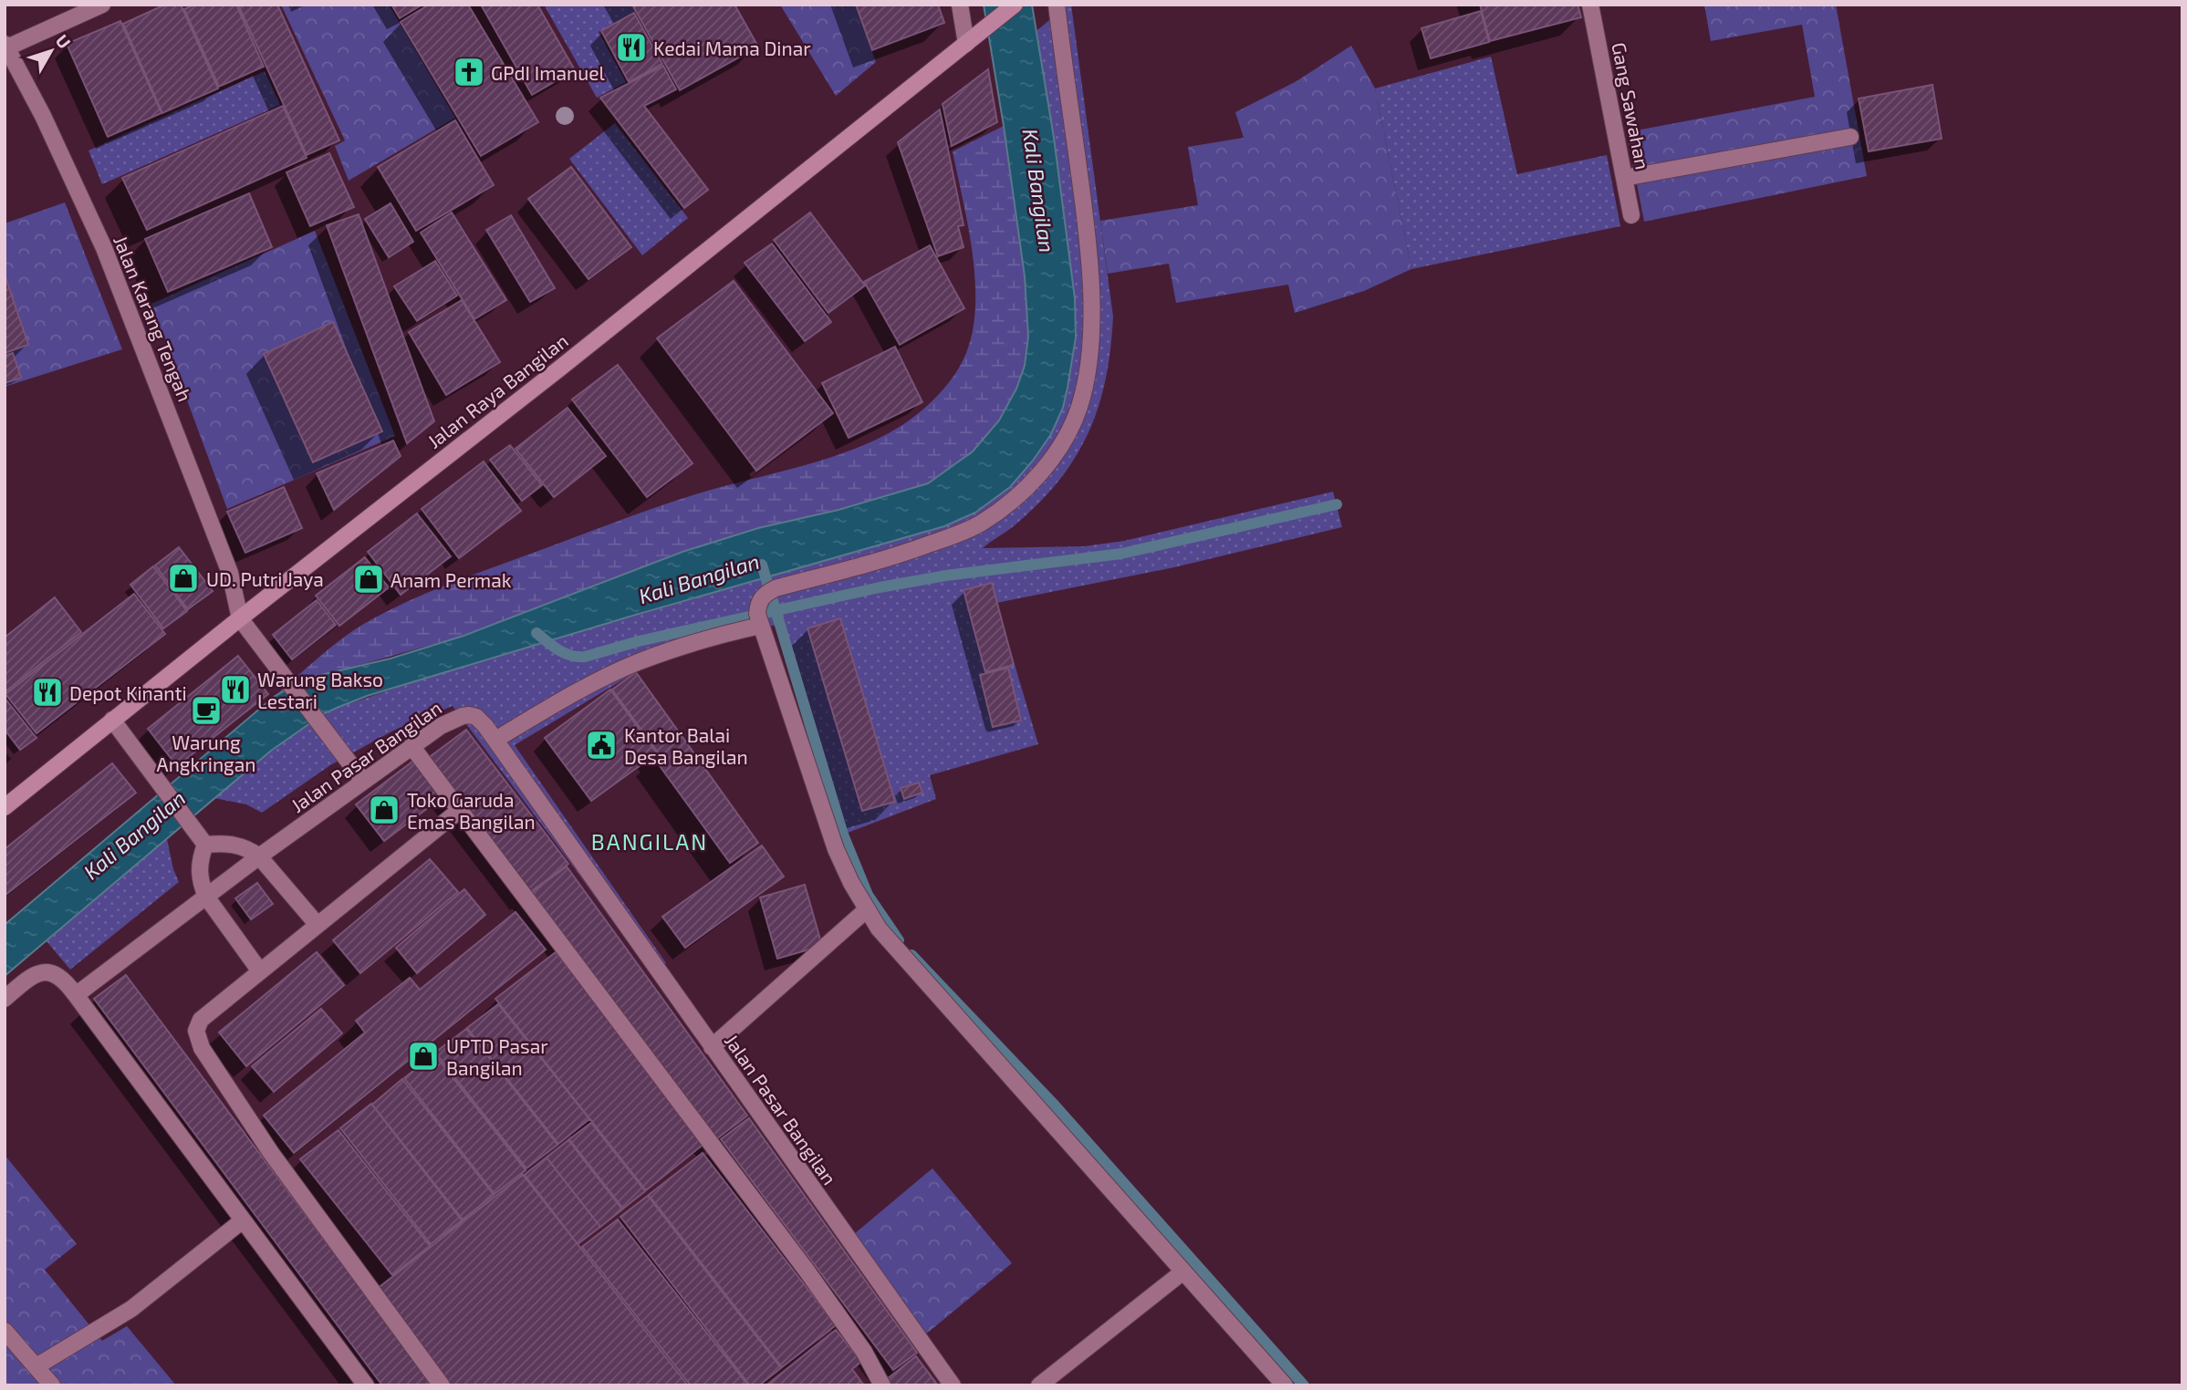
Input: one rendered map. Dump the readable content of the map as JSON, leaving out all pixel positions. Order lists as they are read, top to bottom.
{
  "streets": {
    "main road": ["Jalan Raya Bangilan"],
    "street": ["Gang Sawahan", "Jalan Karang Tengah", "Jalan Pasar Bangilan"]
  },
  "crossings": [
    ["Jalan Karang Tengah", "Jalan Raya Bangilan"]
  ],
  "districts": ["BANGILAN"],
  "water": ["Kali Bangilan"],
  "places": {
    "restaurant": ["Kedai Mama Dinar", "Warung Bakso Lestari", "Depot Kinanti"],
    "church": ["GPdI Imanuel"],
    "shop": [
      "UD. Putri Jaya",
      "Anam Permak",
      "Toko Garuda Emas Bangilan",
      "UPTD Pasar Bangilan"
    ],
    "cafe": ["Warung Angkringan"],
    "public building": ["Kantor Balai Desa Bangilan"]
  },
  "north": "top right"
}
